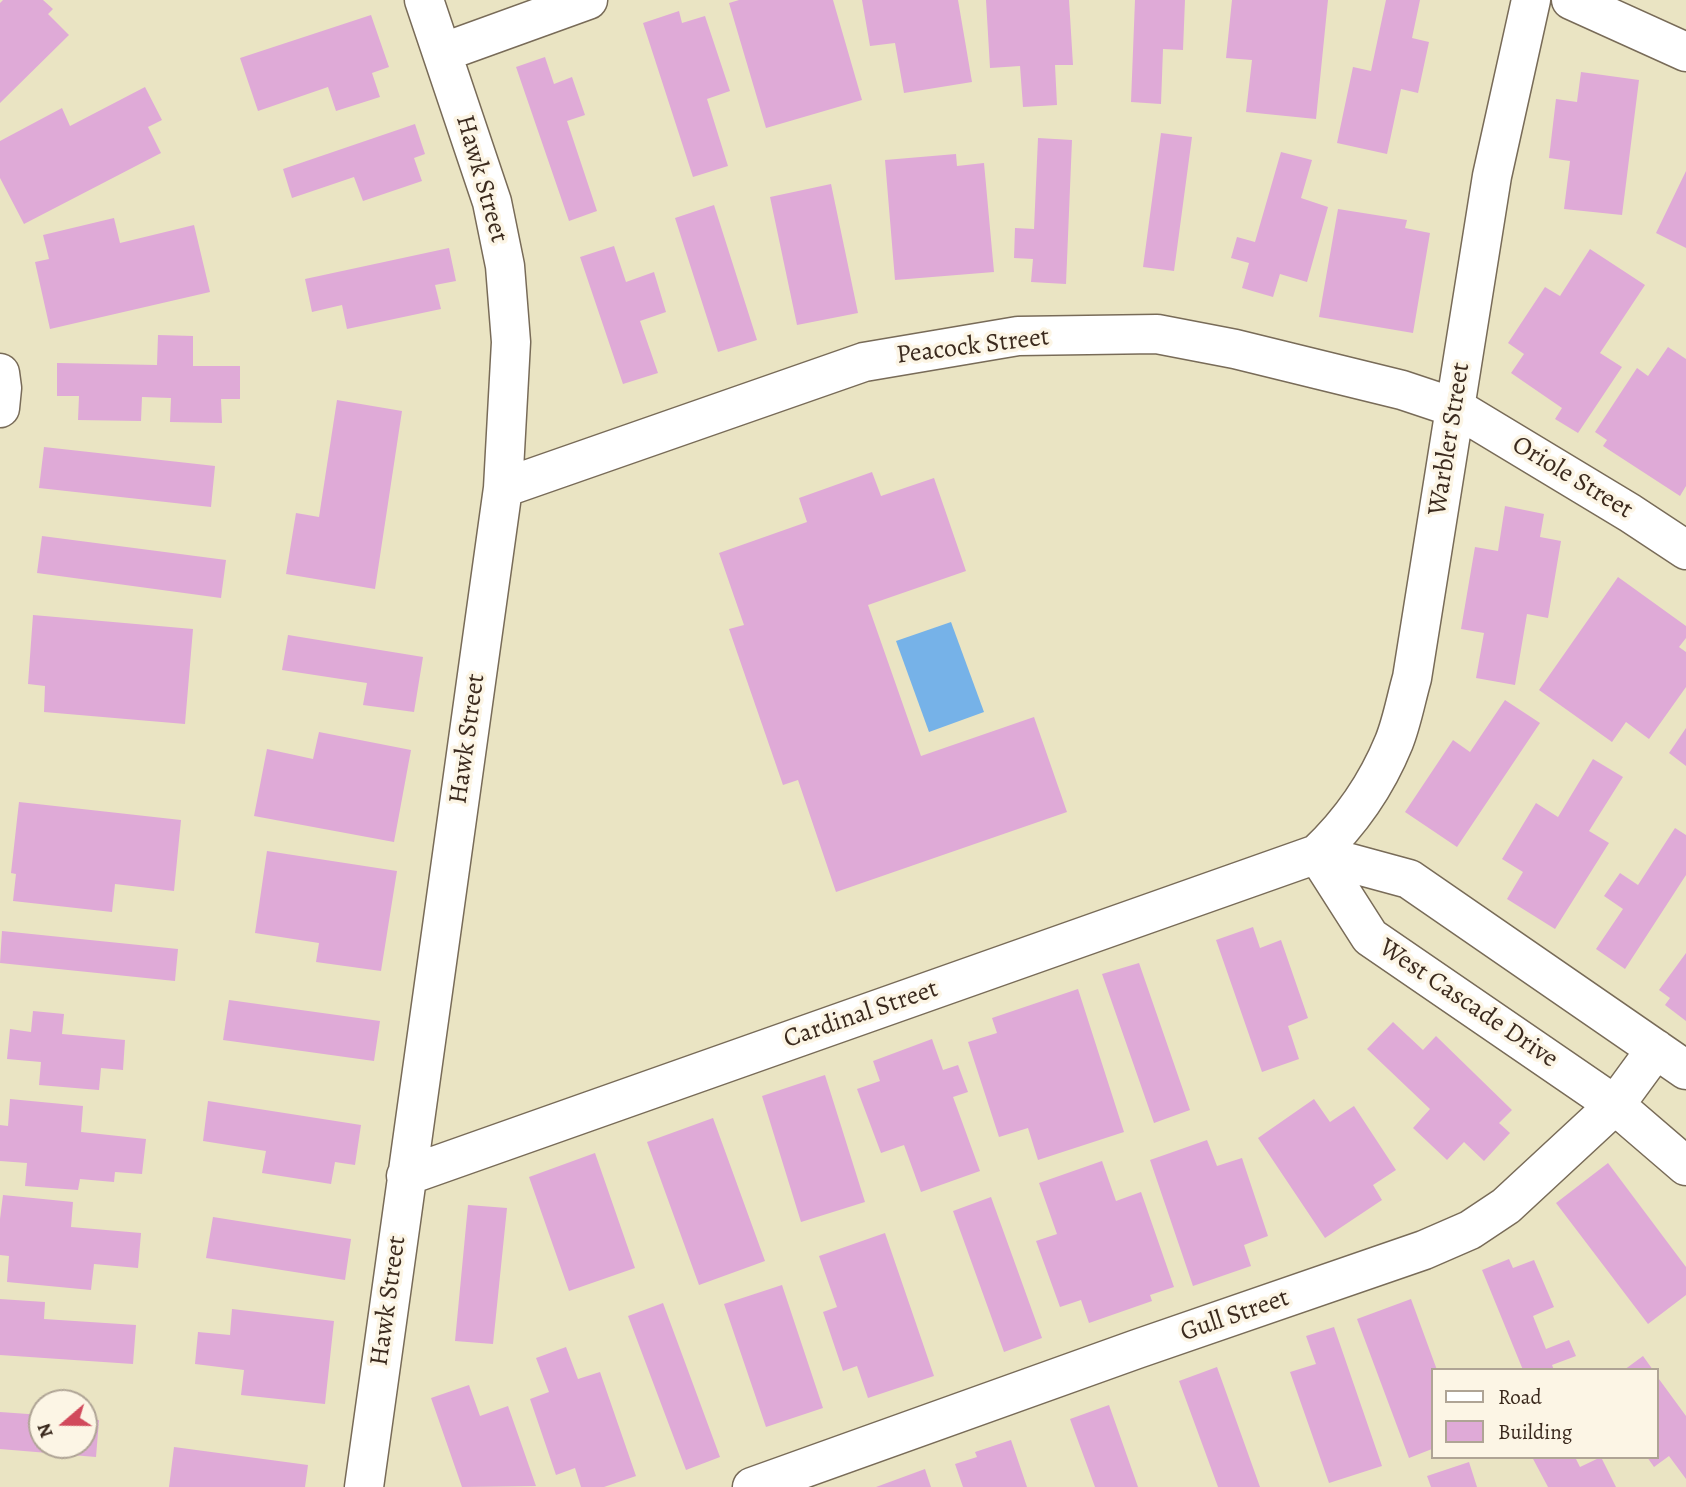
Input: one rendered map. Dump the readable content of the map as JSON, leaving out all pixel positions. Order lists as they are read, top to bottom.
{
  "streets": {
    "street": [
      "Hawk Street",
      "Peacock Street",
      "Warbler Street",
      "Oriole Street",
      "West Cascade Drive",
      "Cardinal Street",
      "Gull Street"
    ]
  },
  "crossings": [
    ["Hawk Street", "Peacock Street"],
    ["Hawk Street", "Cardinal Street"],
    ["Peacock Street", "Warbler Street"],
    ["Peacock Street", "Oriole Street"],
    ["Warbler Street", "Oriole Street"],
    ["Warbler Street", "West Cascade Drive"],
    ["Warbler Street", "Cardinal Street"],
    ["West Cascade Drive", "Cardinal Street"],
    ["West Cascade Drive", "Gull Street"]
  ],
  "legend": ["Road", "Building"],
  "north": "left"
}
